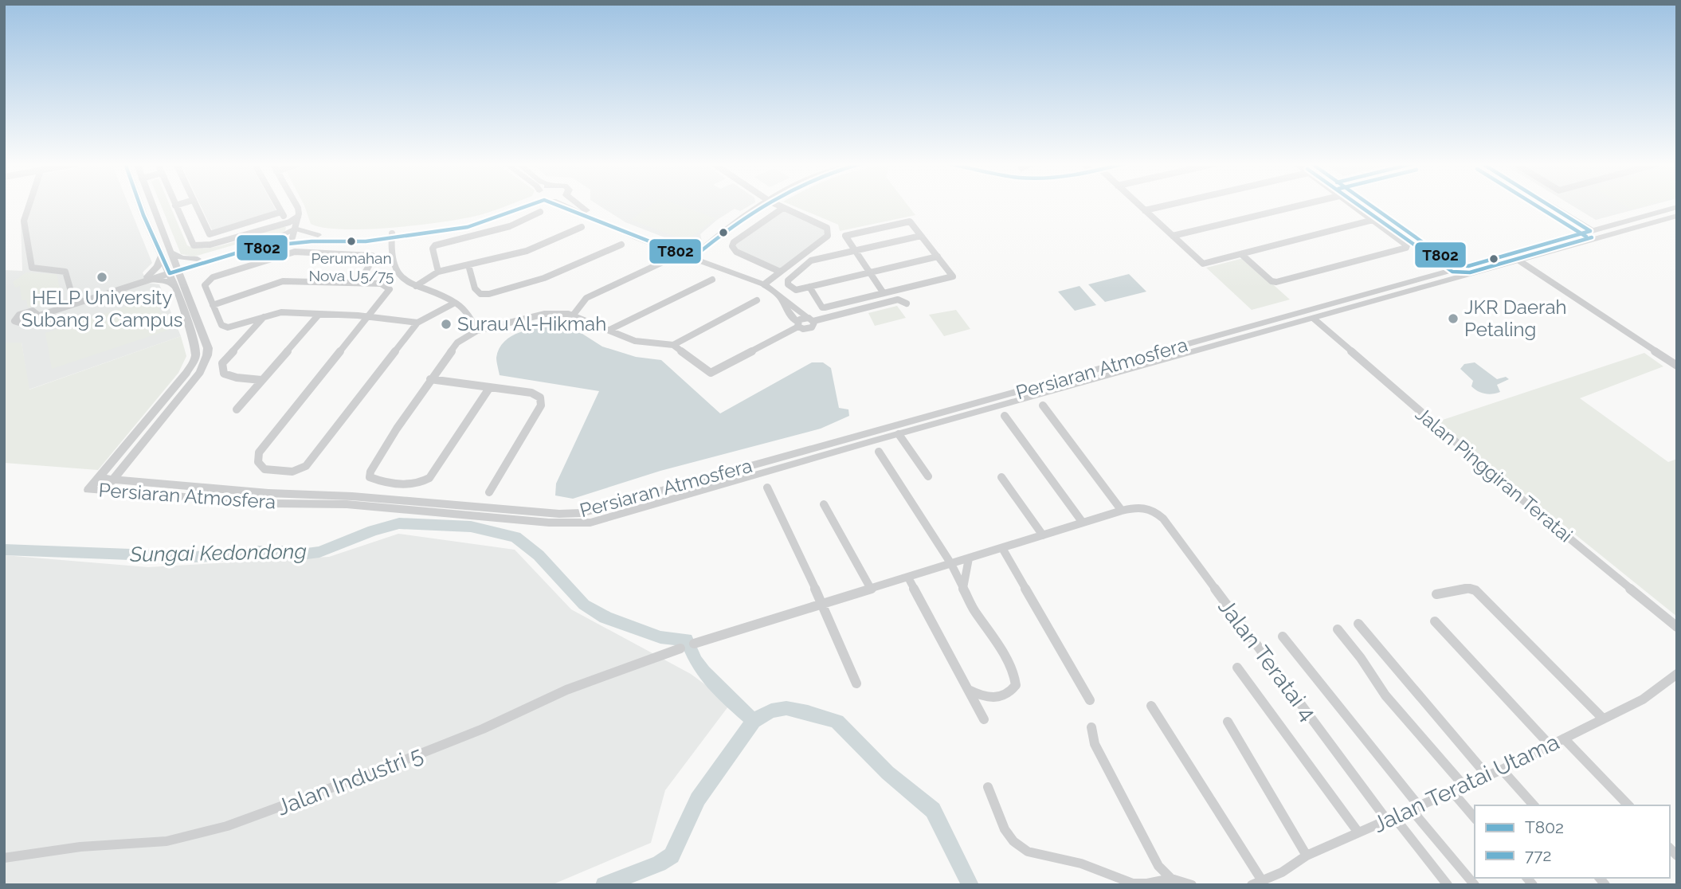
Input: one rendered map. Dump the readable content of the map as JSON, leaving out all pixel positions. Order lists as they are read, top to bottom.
{
  "streets": {
    "street": [
      "Persiaran Atmosfera",
      "Jalan Pinggiran Teratai",
      "Jalan Teratai 4",
      "Jalan Industri 5",
      "Jalan Teratai Utama"
    ]
  },
  "crossings": [
    ["Persiaran Atmosfera", "Jalan Pinggiran Teratai"],
    ["Jalan Teratai 4", "Jalan Teratai Utama"]
  ],
  "water": ["Sungai Kedondong"],
  "places": [
    "Perumahan Nova U5/75",
    "HELP University Subang 2 Campus",
    "JKR Daerah Petaling",
    "Surau Al-Hikmah"
  ],
  "lines": ["transit line T802", "transit line 772"],
  "legend": ["T802", "772"]
}
